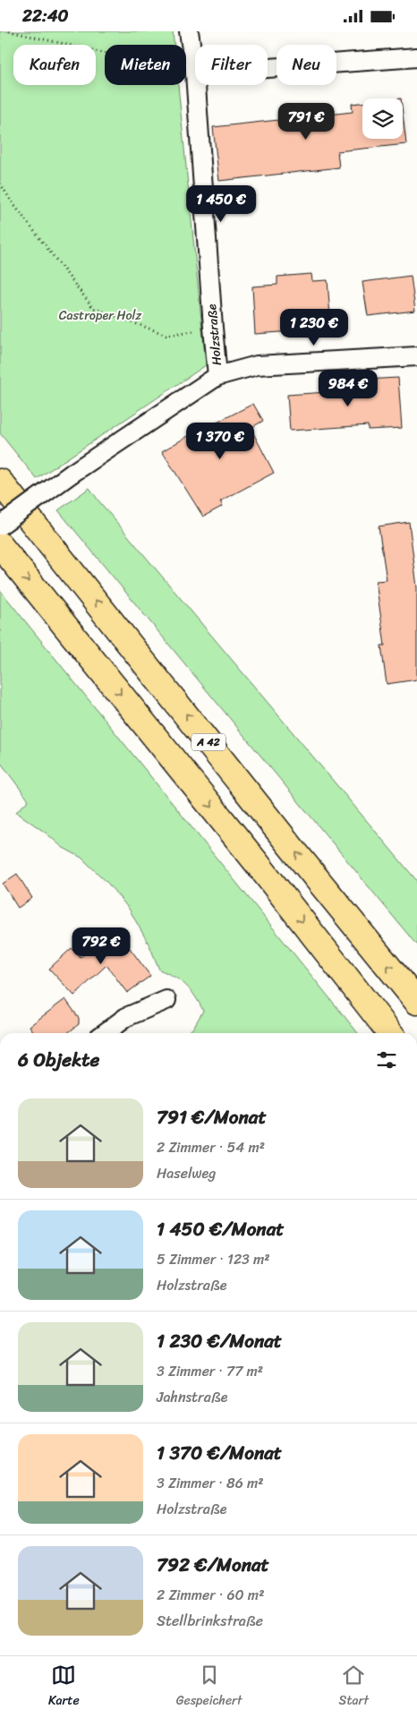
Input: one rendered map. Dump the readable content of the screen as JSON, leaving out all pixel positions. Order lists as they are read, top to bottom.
{
  "streets": {
    "highway": ["A 42"],
    "street": ["Holzstraße"]
  },
  "parks": ["Castroper Holz"],
  "page": {
    "status": "22:40",
    "chip": [
      "Kaufen",
      "Mieten",
      "Filter",
      "Neu"
    ],
    "price": [
      "791 €",
      "1 450 €",
      "1 230 €",
      "984 €",
      "1 370 €",
      "792 €"
    ],
    "heading": "6 Objekte",
    "list": [
      {
        "name": "791 €/Monat",
        "note": "2 Zimmer · 54 m² · Haselweg"
      },
      {
        "name": "1 450 €/Monat",
        "note": "5 Zimmer · 123 m² · Holzstraße"
      },
      {
        "name": "1 230 €/Monat",
        "note": "3 Zimmer · 77 m² · Jahnstraße"
      },
      {
        "name": "1 370 €/Monat",
        "note": "3 Zimmer · 86 m² · Holzstraße"
      },
      {
        "name": "792 €/Monat",
        "note": "2 Zimmer · 60 m² · Stellbrinkstraße"
      }
    ],
    "tabs": ["Karte", "Gespeichert", "Start"]
  }
}
